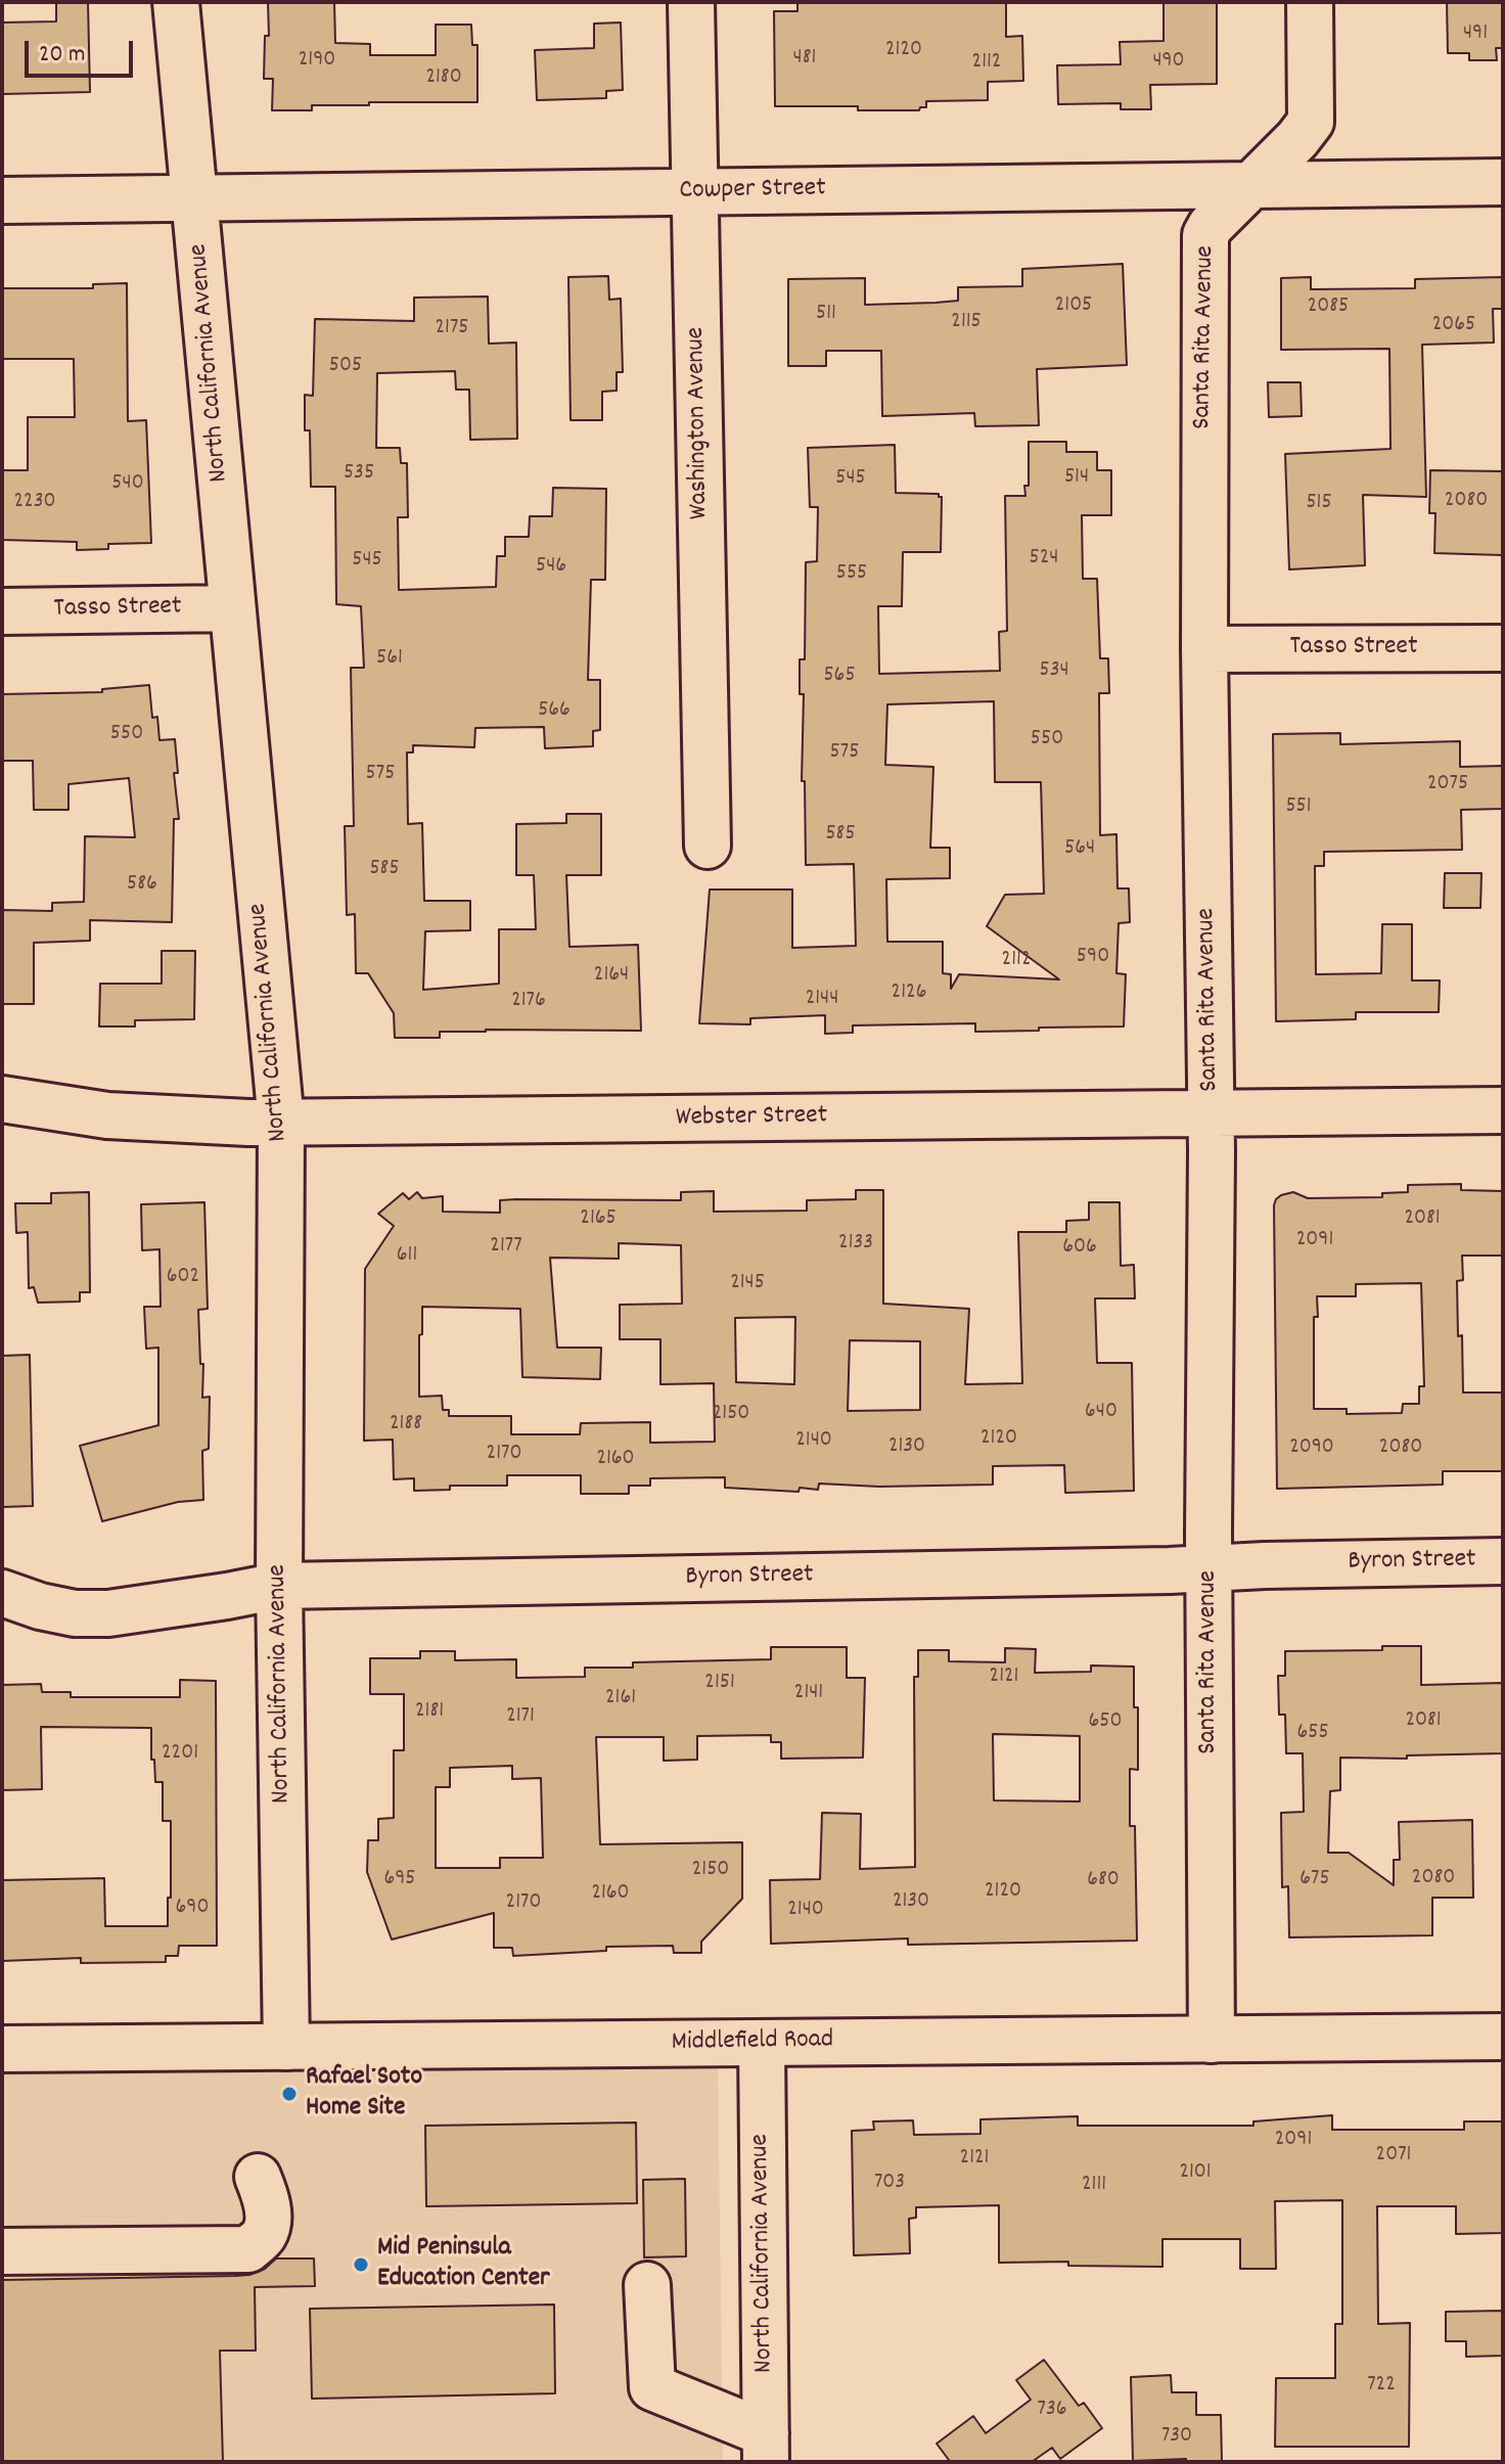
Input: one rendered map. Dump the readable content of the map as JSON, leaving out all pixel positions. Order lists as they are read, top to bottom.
{
  "streets": {
    "street": [
      "Cowper Street",
      "Santa Rita Avenue",
      "North California Avenue",
      "Washington Avenue",
      "Tasso Street",
      "Webster Street",
      "Byron Street",
      "Middlefield Road"
    ]
  },
  "crossings": [
    ["Cowper Street", "Santa Rita Avenue"],
    ["Cowper Street", "North California Avenue"],
    ["Cowper Street", "Washington Avenue"],
    ["Santa Rita Avenue", "Tasso Street"],
    ["Santa Rita Avenue", "Webster Street"],
    ["Santa Rita Avenue", "Byron Street"],
    ["Santa Rita Avenue", "Middlefield Road"],
    ["North California Avenue", "Tasso Street"],
    ["North California Avenue", "Webster Street"],
    ["North California Avenue", "Byron Street"],
    ["North California Avenue", "Middlefield Road"]
  ],
  "places": ["Rafael Soto Home Site", "Mid Peninsula Education Center"],
  "house_numbers": [
    "491",
    "2120",
    "481",
    "2190",
    "490",
    "2112",
    "2180",
    "2105",
    "2085",
    "511",
    "2115",
    "2065",
    "2175",
    "505",
    "535",
    "514",
    "545",
    "540",
    "2080",
    "2230",
    "515",
    "524",
    "545",
    "546",
    "555",
    "561",
    "534",
    "565",
    "566",
    "550",
    "550",
    "575",
    "575",
    "2075",
    "551",
    "585",
    "564",
    "585",
    "586",
    "590",
    "2112",
    "2164",
    "2126",
    "2144",
    "2176",
    "2165",
    "2081",
    "2091",
    "2133",
    "2177",
    "606",
    "611",
    "602",
    "2145",
    "640",
    "2150",
    "2188",
    "2120",
    "2140",
    "2130",
    "2090",
    "2080",
    "2170",
    "2160",
    "2121",
    "2151",
    "2141",
    "2161",
    "2181",
    "2171",
    "2081",
    "650",
    "655",
    "2201",
    "2150",
    "2080",
    "695",
    "675",
    "680",
    "2120",
    "2160",
    "2130",
    "2170",
    "690",
    "2140",
    "2091",
    "2071",
    "2121",
    "2101",
    "703",
    "2111",
    "722",
    "736",
    "730"
  ],
  "scale_bar": "20 m"
}
